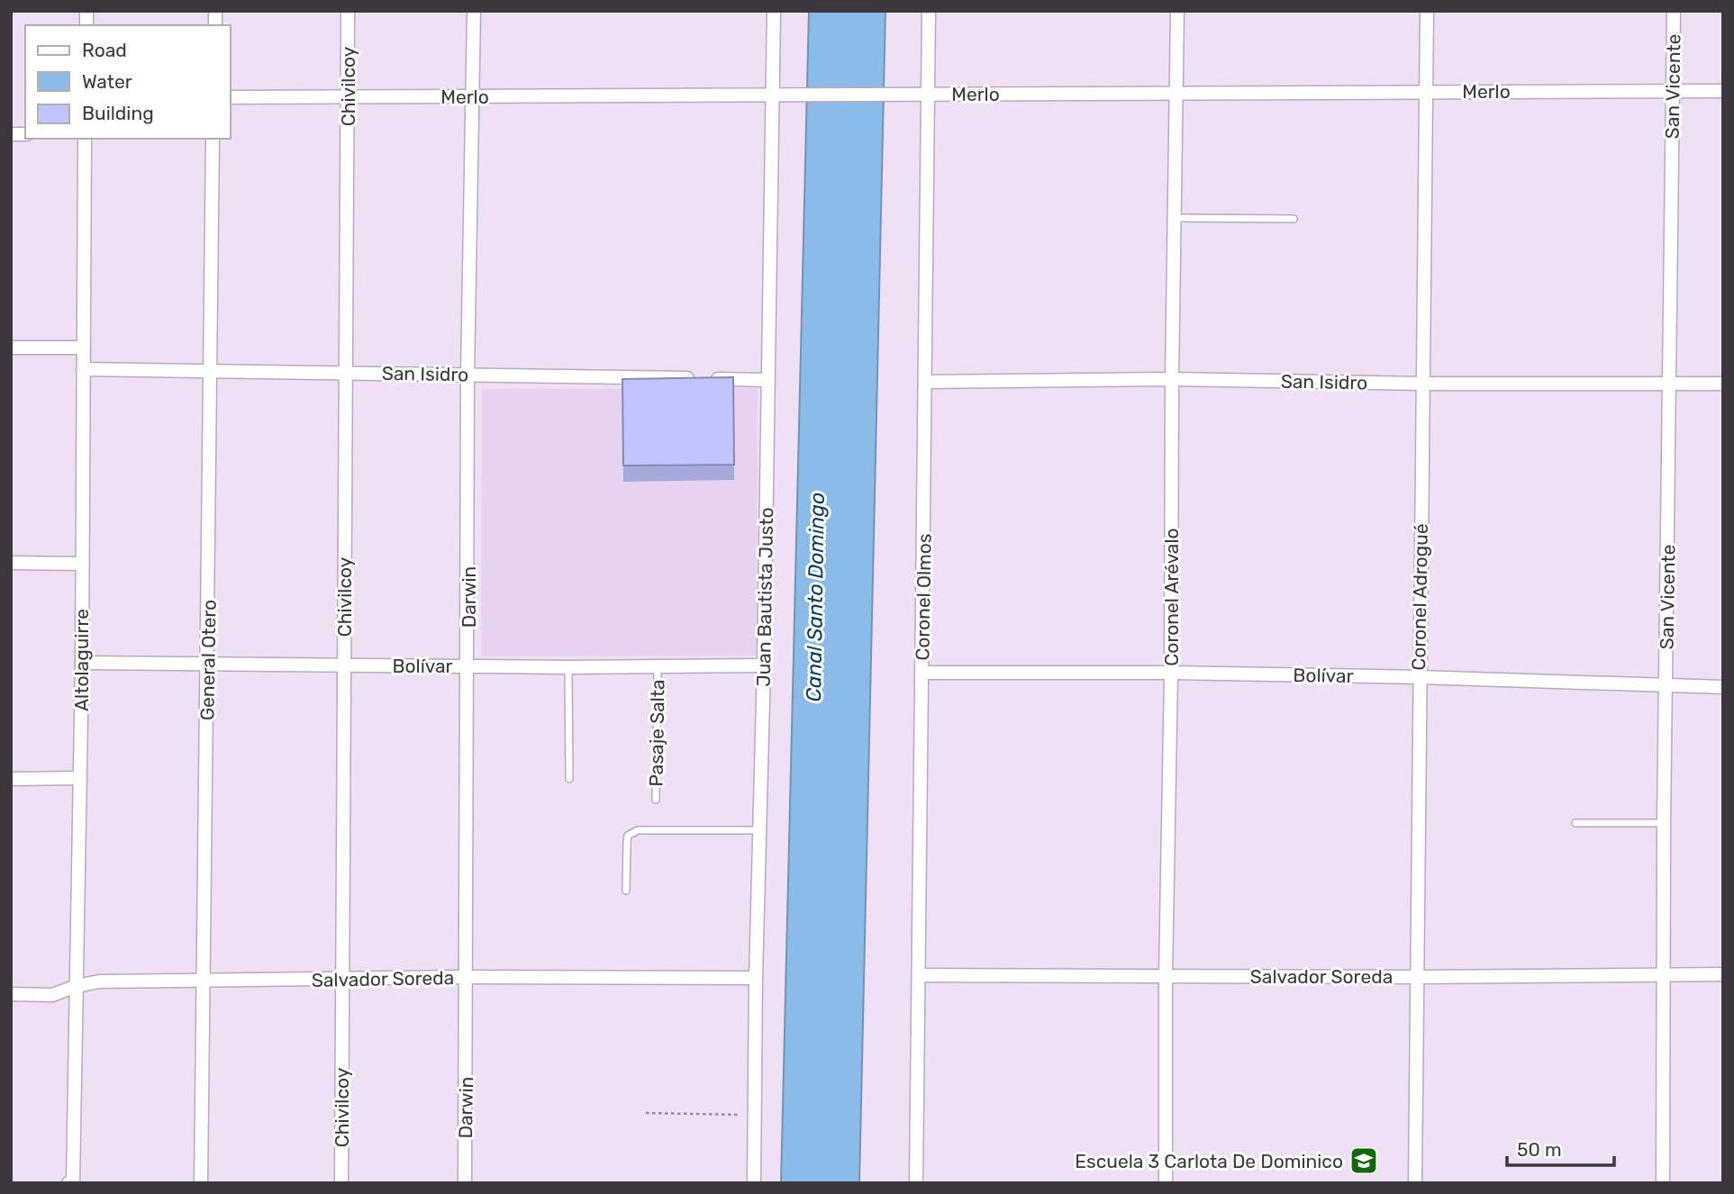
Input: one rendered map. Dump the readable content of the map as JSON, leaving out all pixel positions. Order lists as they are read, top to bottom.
{
  "streets": {
    "street": [
      "Chivilcoy",
      "San Vicente",
      "Merlo",
      "San Isidro",
      "Darwin",
      "Juan Bautista Justo",
      "Coronel Olmos",
      "Coronel Arévalo",
      "Coronel Adrogué",
      "Altolaguirre",
      "General Otero",
      "Bolívar",
      "Salvador Soreda"
    ],
    "lane": ["Pasaje Salta"]
  },
  "crossings": [
    ["Chivilcoy", "Merlo"],
    ["Chivilcoy", "San Isidro"],
    ["Chivilcoy", "Bolívar"],
    ["Chivilcoy", "Salvador Soreda"],
    ["San Vicente", "Merlo"],
    ["San Vicente", "San Isidro"],
    ["San Vicente", "Bolívar"],
    ["San Vicente", "Salvador Soreda"],
    ["Merlo", "Darwin"],
    ["Merlo", "Juan Bautista Justo"],
    ["Merlo", "Coronel Olmos"],
    ["Merlo", "Coronel Arévalo"],
    ["Merlo", "Coronel Adrogué"],
    ["San Isidro", "Darwin"],
    ["San Isidro", "Juan Bautista Justo"],
    ["San Isidro", "Coronel Olmos"],
    ["San Isidro", "Coronel Arévalo"],
    ["San Isidro", "Coronel Adrogué"],
    ["San Isidro", "Altolaguirre"],
    ["San Isidro", "General Otero"],
    ["Darwin", "Bolívar"],
    ["Darwin", "Salvador Soreda"],
    ["Juan Bautista Justo", "Bolívar"],
    ["Juan Bautista Justo", "Salvador Soreda"],
    ["Coronel Olmos", "Bolívar"],
    ["Coronel Olmos", "Salvador Soreda"],
    ["Coronel Arévalo", "Bolívar"],
    ["Coronel Arévalo", "Salvador Soreda"],
    ["Coronel Adrogué", "Bolívar"],
    ["Coronel Adrogué", "Salvador Soreda"],
    ["Altolaguirre", "Bolívar"],
    ["Altolaguirre", "Salvador Soreda"],
    ["General Otero", "Bolívar"],
    ["General Otero", "Salvador Soreda"],
    ["Bolívar", "Pasaje Salta"]
  ],
  "water": ["Canal Santo Domingo"],
  "places": {
    "school or university": ["Escuela 3 Carlota De Dominico"]
  },
  "legend": ["Road", "Water", "Building"],
  "scale_bar": "50 m"
}
